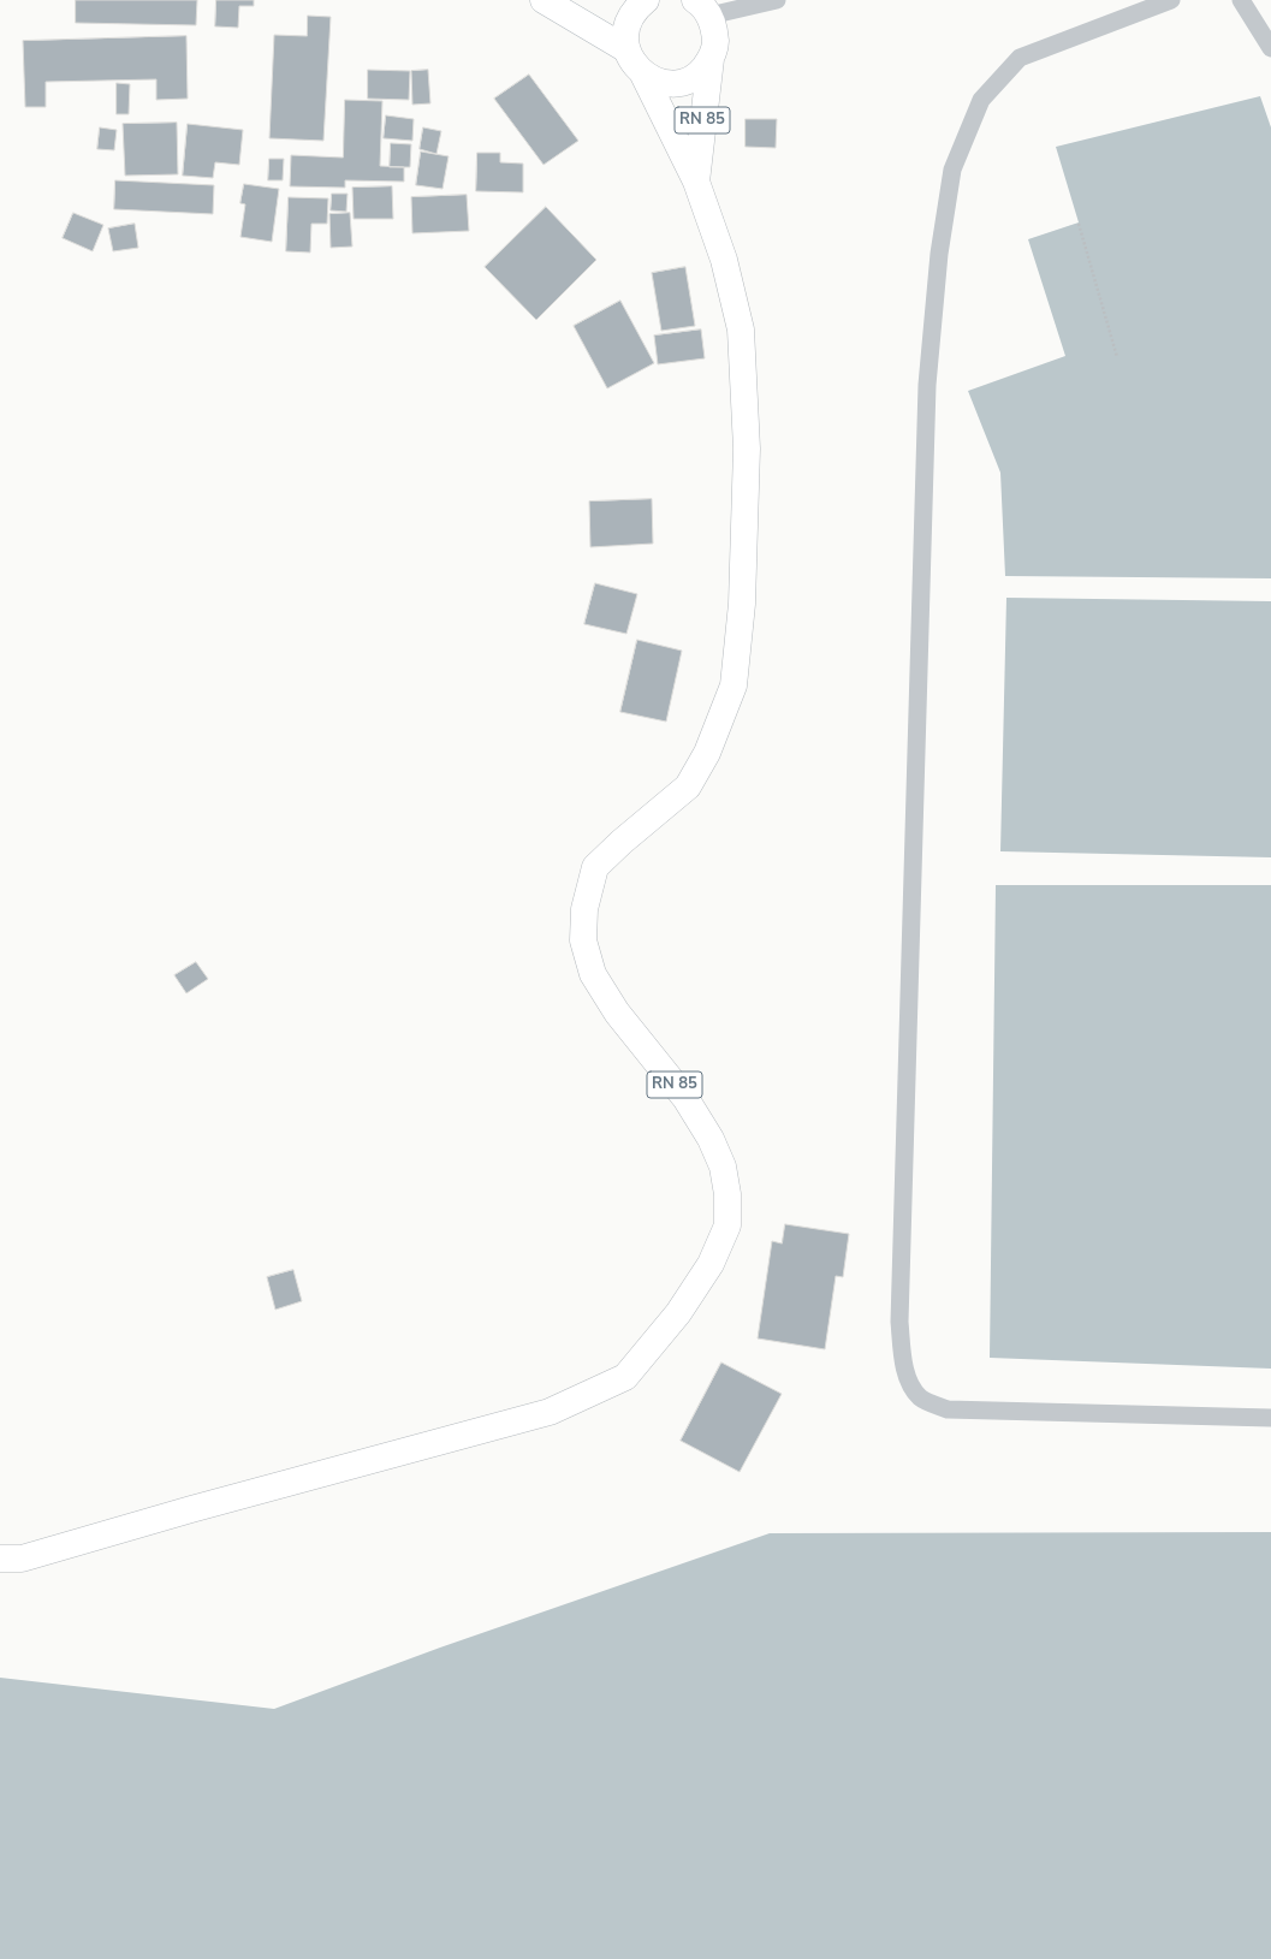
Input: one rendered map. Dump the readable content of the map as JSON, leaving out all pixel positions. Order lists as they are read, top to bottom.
{
  "streets": {
    "main road": ["RN 85"]
  }
}
